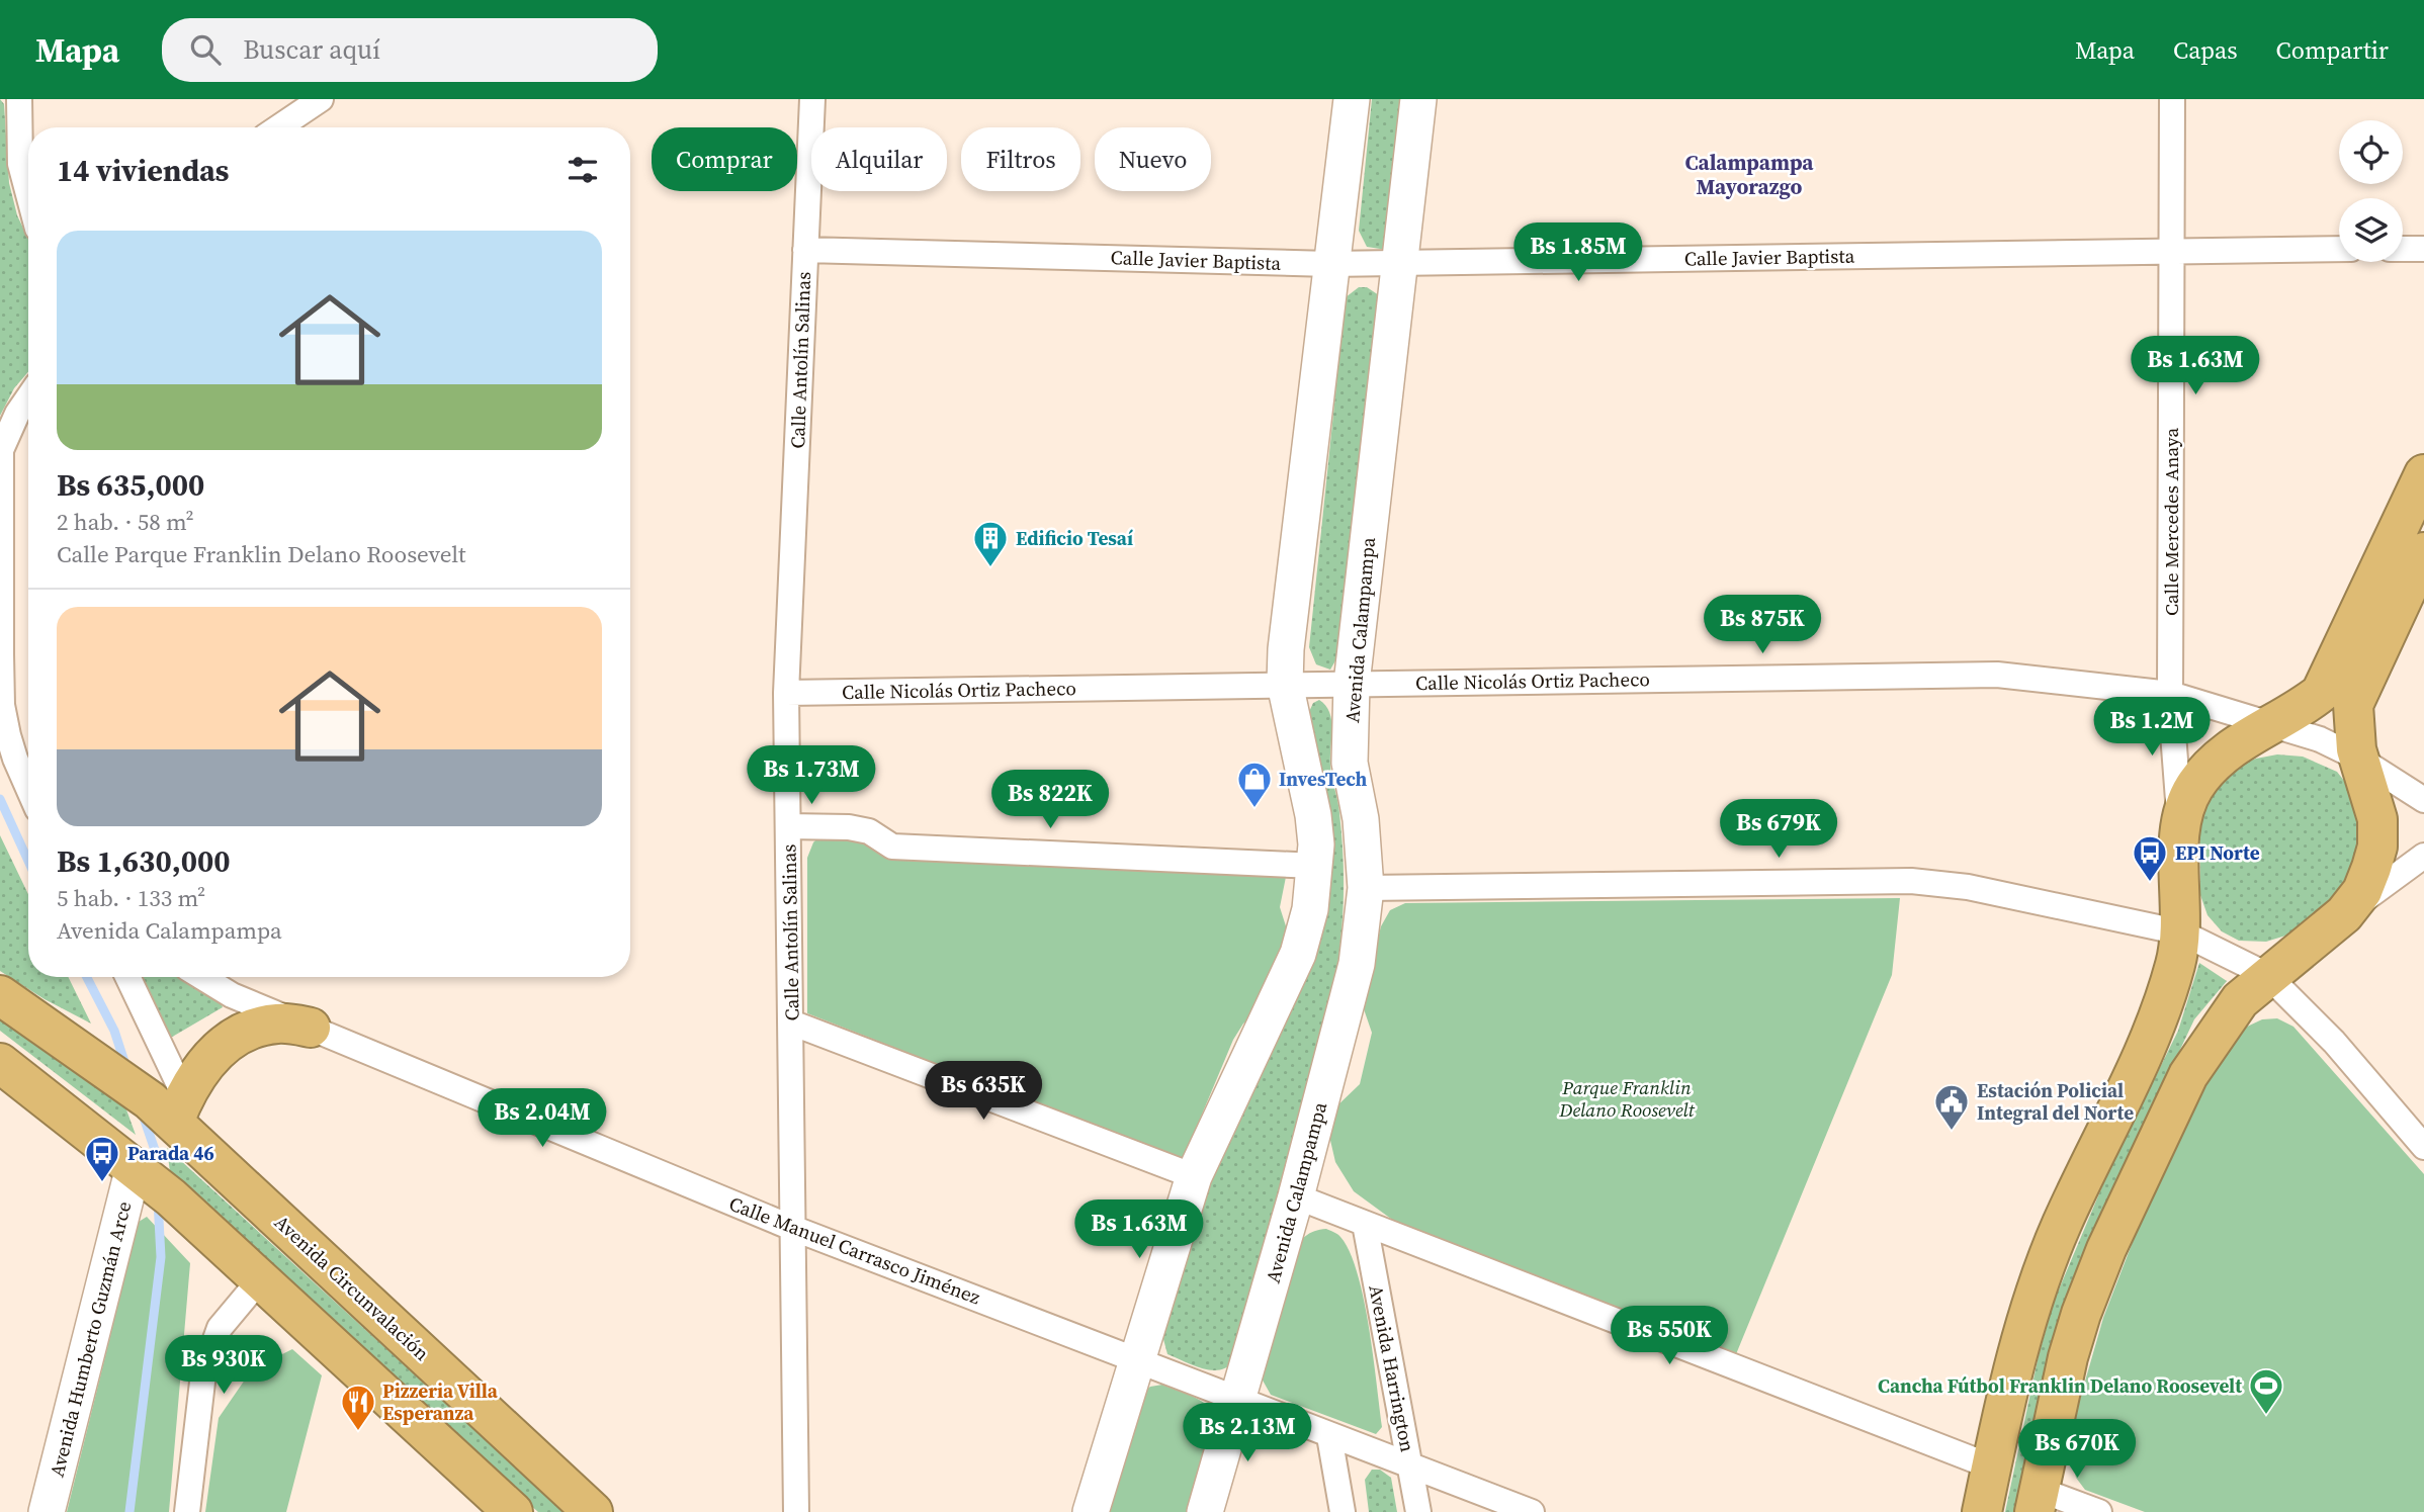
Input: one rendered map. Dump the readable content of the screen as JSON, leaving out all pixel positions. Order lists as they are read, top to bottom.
{
  "streets": {
    "highway": ["Avenida Circunvalación"],
    "street": [
      "Calle Javier Baptista",
      "Calle Antolín Salinas",
      "Calle Mercedes Anaya",
      "Avenida Calampampa",
      "Calle Nicolás Ortiz Pacheco",
      "Calle Manuel Carrasco Jiménez",
      "Avenida Humberto Guzmán Arce",
      "Avenida Harrington"
    ]
  },
  "crossings": [
    ["Calle Javier Baptista", "Calle Antolín Salinas"],
    ["Calle Javier Baptista", "Calle Mercedes Anaya"],
    ["Calle Javier Baptista", "Avenida Calampampa"],
    ["Calle Antolín Salinas", "Calle Nicolás Ortiz Pacheco"],
    ["Calle Antolín Salinas", "Calle Manuel Carrasco Jiménez"],
    ["Calle Mercedes Anaya", "Calle Nicolás Ortiz Pacheco"],
    ["Avenida Calampampa", "Calle Nicolás Ortiz Pacheco"],
    ["Avenida Calampampa", "Calle Manuel Carrasco Jiménez"],
    ["Calle Manuel Carrasco Jiménez", "Avenida Harrington"]
  ],
  "districts": ["Calampampa Mayorazgo"],
  "parks": ["Parque Franklin Delano Roosevelt"],
  "places": {
    "building": ["Edificio Tesaí"],
    "shop": ["InvesTech"],
    "bus stop": ["EPI Norte", "Parada 46"],
    "public building": ["Estación Policial Integral del Norte"],
    "sports": ["Cancha Fútbol Franklin Delano Roosevelt"],
    "restaurant": ["Pizzeria Villa Esperanza"]
  },
  "page": {
    "header": "Mapa",
    "search": "Buscar aquí",
    "nav": ["Mapa", "Capas", "Compartir"],
    "chip": [
      "Comprar",
      "Alquilar",
      "Filtros",
      "Nuevo"
    ],
    "heading": "14 viviendas",
    "list": [
      {
        "name": "Bs 635,000",
        "note": "2 hab. · 58 m² · Calle Parque Franklin Delano Roosevelt"
      },
      {
        "name": "Bs 1,630,000",
        "note": "5 hab. · 133 m² · Avenida Calampampa"
      }
    ],
    "price": [
      "Bs 1.85M",
      "Bs 1.63M",
      "Bs 875K",
      "Bs 1.2M",
      "Bs 1.73M",
      "Bs 822K",
      "Bs 679K",
      "Bs 635K",
      "Bs 2.04M",
      "Bs 1.63M",
      "Bs 550K",
      "Bs 930K",
      "Bs 2.13M",
      "Bs 670K"
    ]
  }
}
